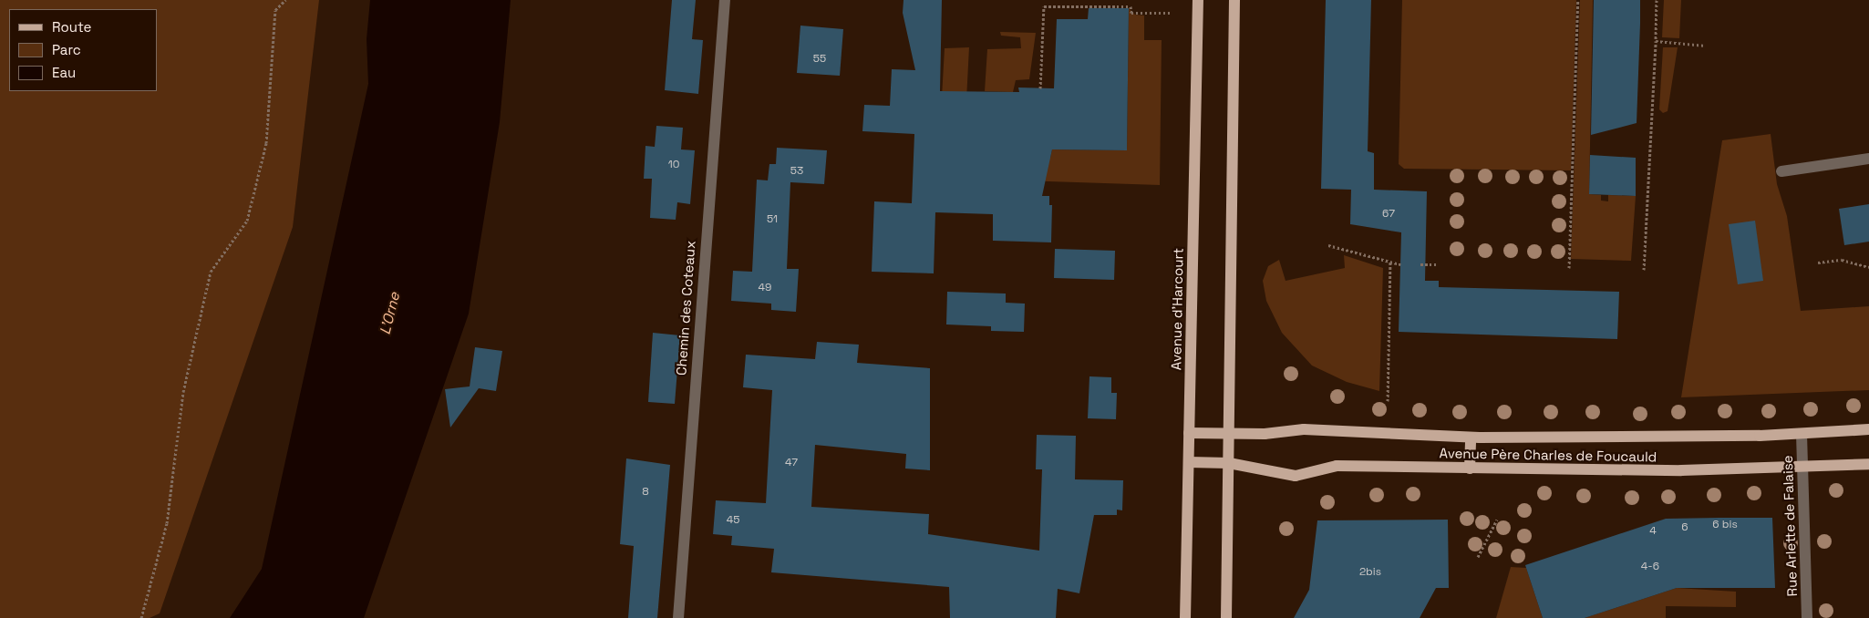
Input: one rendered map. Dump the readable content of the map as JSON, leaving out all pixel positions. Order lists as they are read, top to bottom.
{
  "streets": {
    "main road": ["Avenue d'Harcourt", "Avenue Père Charles de Foucauld"],
    "street": ["Chemin des Coteaux", "Rue Arlette de Falaise"]
  },
  "crossings": [
    ["Avenue d'Harcourt", "Avenue Père Charles de Foucauld"],
    ["Avenue Père Charles de Foucauld", "Rue Arlette de Falaise"]
  ],
  "water": ["L'Orne"],
  "house_numbers": [
    "55",
    "10",
    "53",
    "67",
    "51",
    "49",
    "47",
    "8",
    "45",
    "6 bis",
    "6",
    "4",
    "4-6",
    "2bis"
  ],
  "legend": ["Route", "Parc", "Eau"]
}
